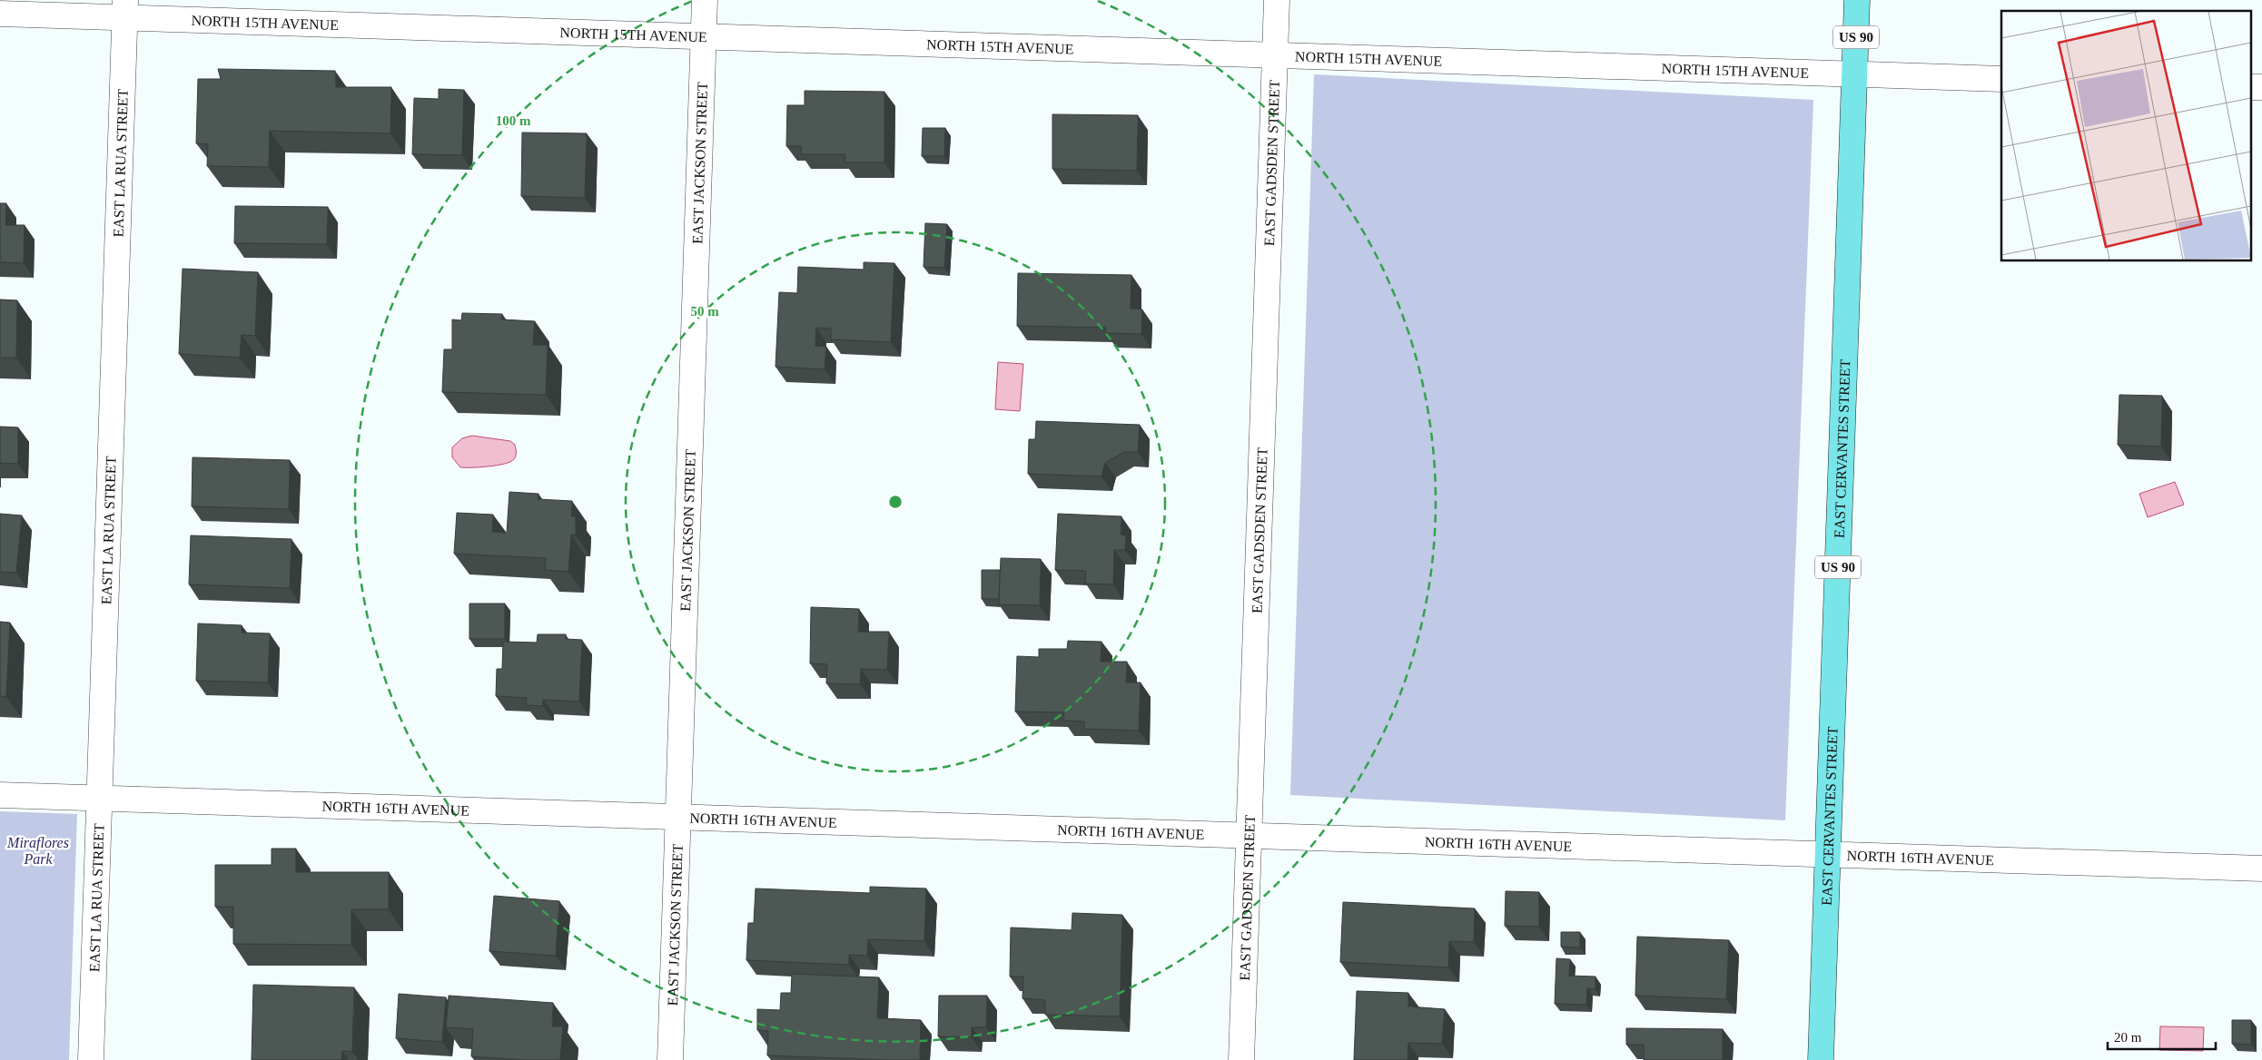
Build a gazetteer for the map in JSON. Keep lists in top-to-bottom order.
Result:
{
  "streets": {
    "main road": ["US 90", "EAST CERVANTES STREET"],
    "street": [
      "NORTH 15TH AVENUE",
      "EAST LA RUA STREET",
      "EAST JACKSON STREET",
      "EAST GADSDEN STREET",
      "NORTH 16TH AVENUE"
    ]
  },
  "crossings": [
    ["NORTH 15TH AVENUE", "EAST LA RUA STREET"],
    ["NORTH 15TH AVENUE", "EAST JACKSON STREET"],
    ["NORTH 15TH AVENUE", "EAST GADSDEN STREET"],
    ["NORTH 15TH AVENUE", "EAST CERVANTES STREET"],
    ["EAST LA RUA STREET", "NORTH 16TH AVENUE"],
    ["EAST JACKSON STREET", "NORTH 16TH AVENUE"],
    ["EAST GADSDEN STREET", "NORTH 16TH AVENUE"],
    ["EAST CERVANTES STREET", "NORTH 16TH AVENUE"]
  ],
  "parks": ["Miraflores Park"],
  "scale_bar": "20 m",
  "rings": ["100 m", "50 m"]
}
